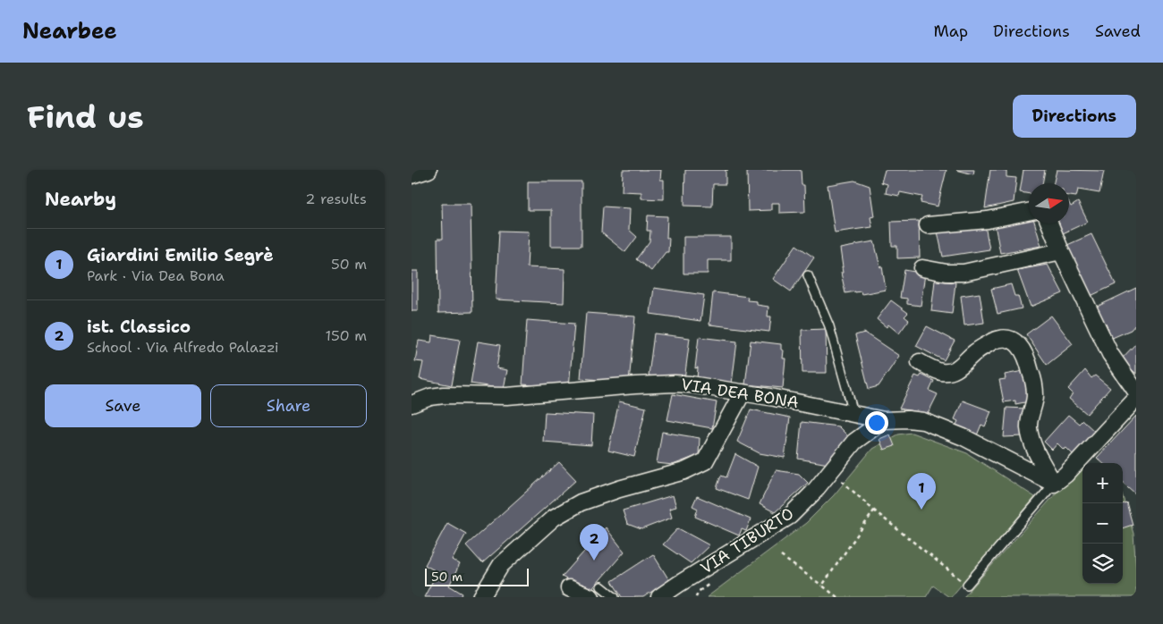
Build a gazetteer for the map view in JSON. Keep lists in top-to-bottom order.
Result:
{
  "streets": {
    "street": ["VIA DEA BONA", "VIA TIBURTO"]
  },
  "crossings": [
    ["VIA DEA BONA", "VIA TIBURTO"]
  ],
  "scale_bar": "50 m",
  "north": "right",
  "page": {
    "header": "Nearbee",
    "nav": ["Map", "Directions", "Saved"],
    "buttons": [
      "Directions",
      ["Save", "Share"]
    ],
    "title": "Find us",
    "heading": ["Nearby", "2 results"],
    "list": [
      {
        "mark": "1",
        "name": "Giardini Emilio Segrè",
        "note": "Park · Via Dea Bona",
        "value": "50 m"
      },
      {
        "mark": "2",
        "name": "ist. Classico",
        "note": "School · Via Alfredo Palazzi",
        "value": "150 m"
      }
    ],
    "map_buttons": ["+", "−"],
    "pins": ["1", "2"],
    "scale": "50 m"
  }
}
